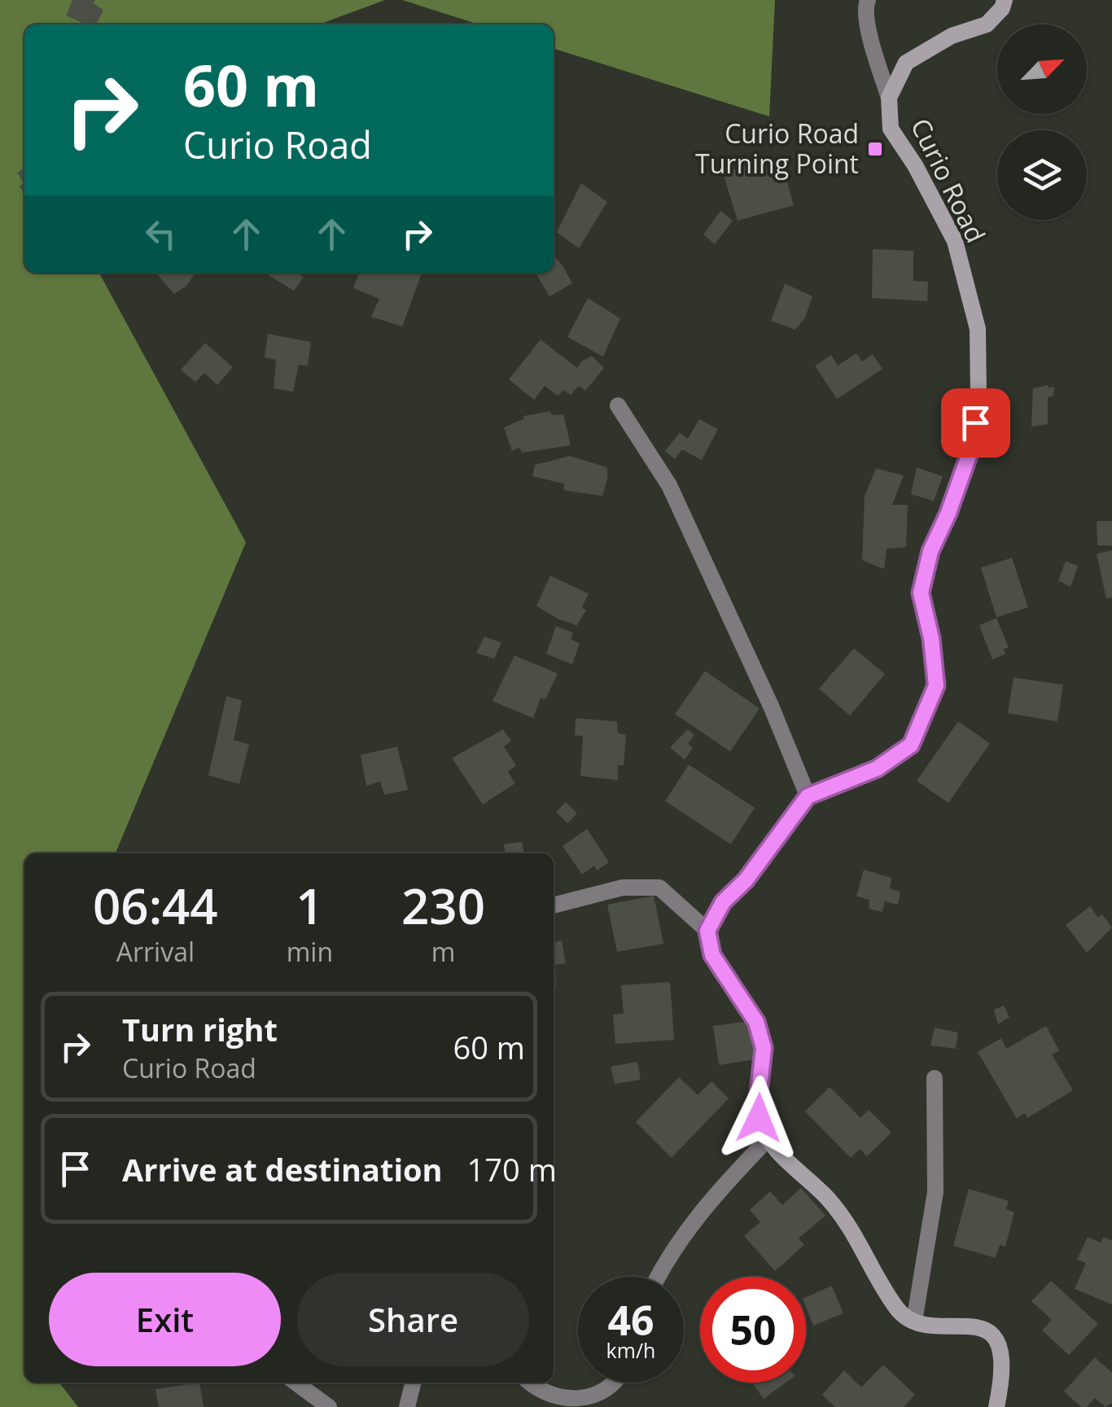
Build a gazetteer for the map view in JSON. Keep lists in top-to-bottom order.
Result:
{
  "streets": {
    "main road": ["Curio Road"]
  },
  "places": {
    "transit": ["Curio Road Turning Point"]
  },
  "north": "top right",
  "page": {
    "turn": ["60 m", "Curio Road"],
    "eta": [
      "06:44",
      "Arrival",
      "1",
      "min",
      "230",
      "m"
    ],
    "list": [
      {
        "name": "Turn right",
        "note": "Curio Road",
        "value": "60 m"
      },
      {
        "name": "Arrive at destination",
        "value": "170 m"
      }
    ],
    "buttons": ["Exit", "Share"],
    "speed": "46 km/h",
    "limit": "50"
  }
}
